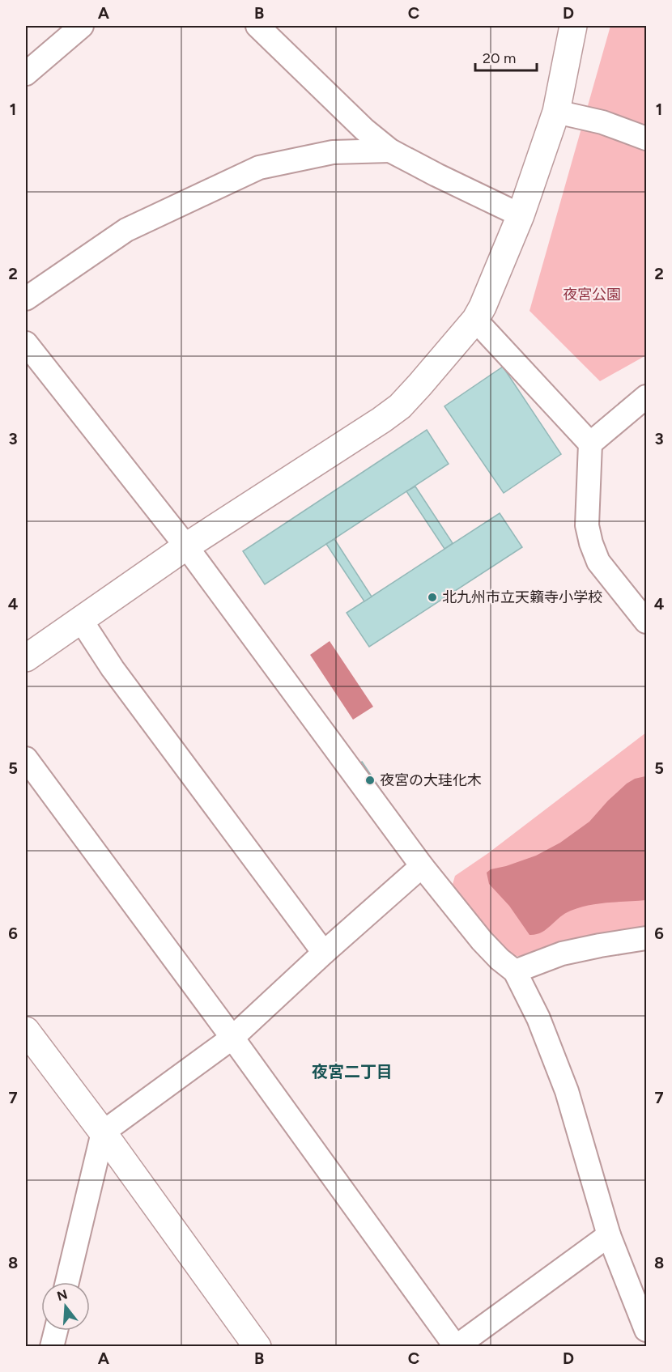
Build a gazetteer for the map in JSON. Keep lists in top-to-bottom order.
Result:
{
  "districts": ["夜宮二丁目"],
  "parks": ["夜宮公園"],
  "places": ["北九州市立天籟寺小学校", "夜宮の大珪化木"],
  "scale_bar": "20 m",
  "north": "top",
  "grid": {
    "columns": [
      "A",
      "B",
      "C",
      "D"
    ],
    "rows": [
      "1",
      "2",
      "3",
      "4",
      "5",
      "6",
      "7",
      "8"
    ]
  }
}
